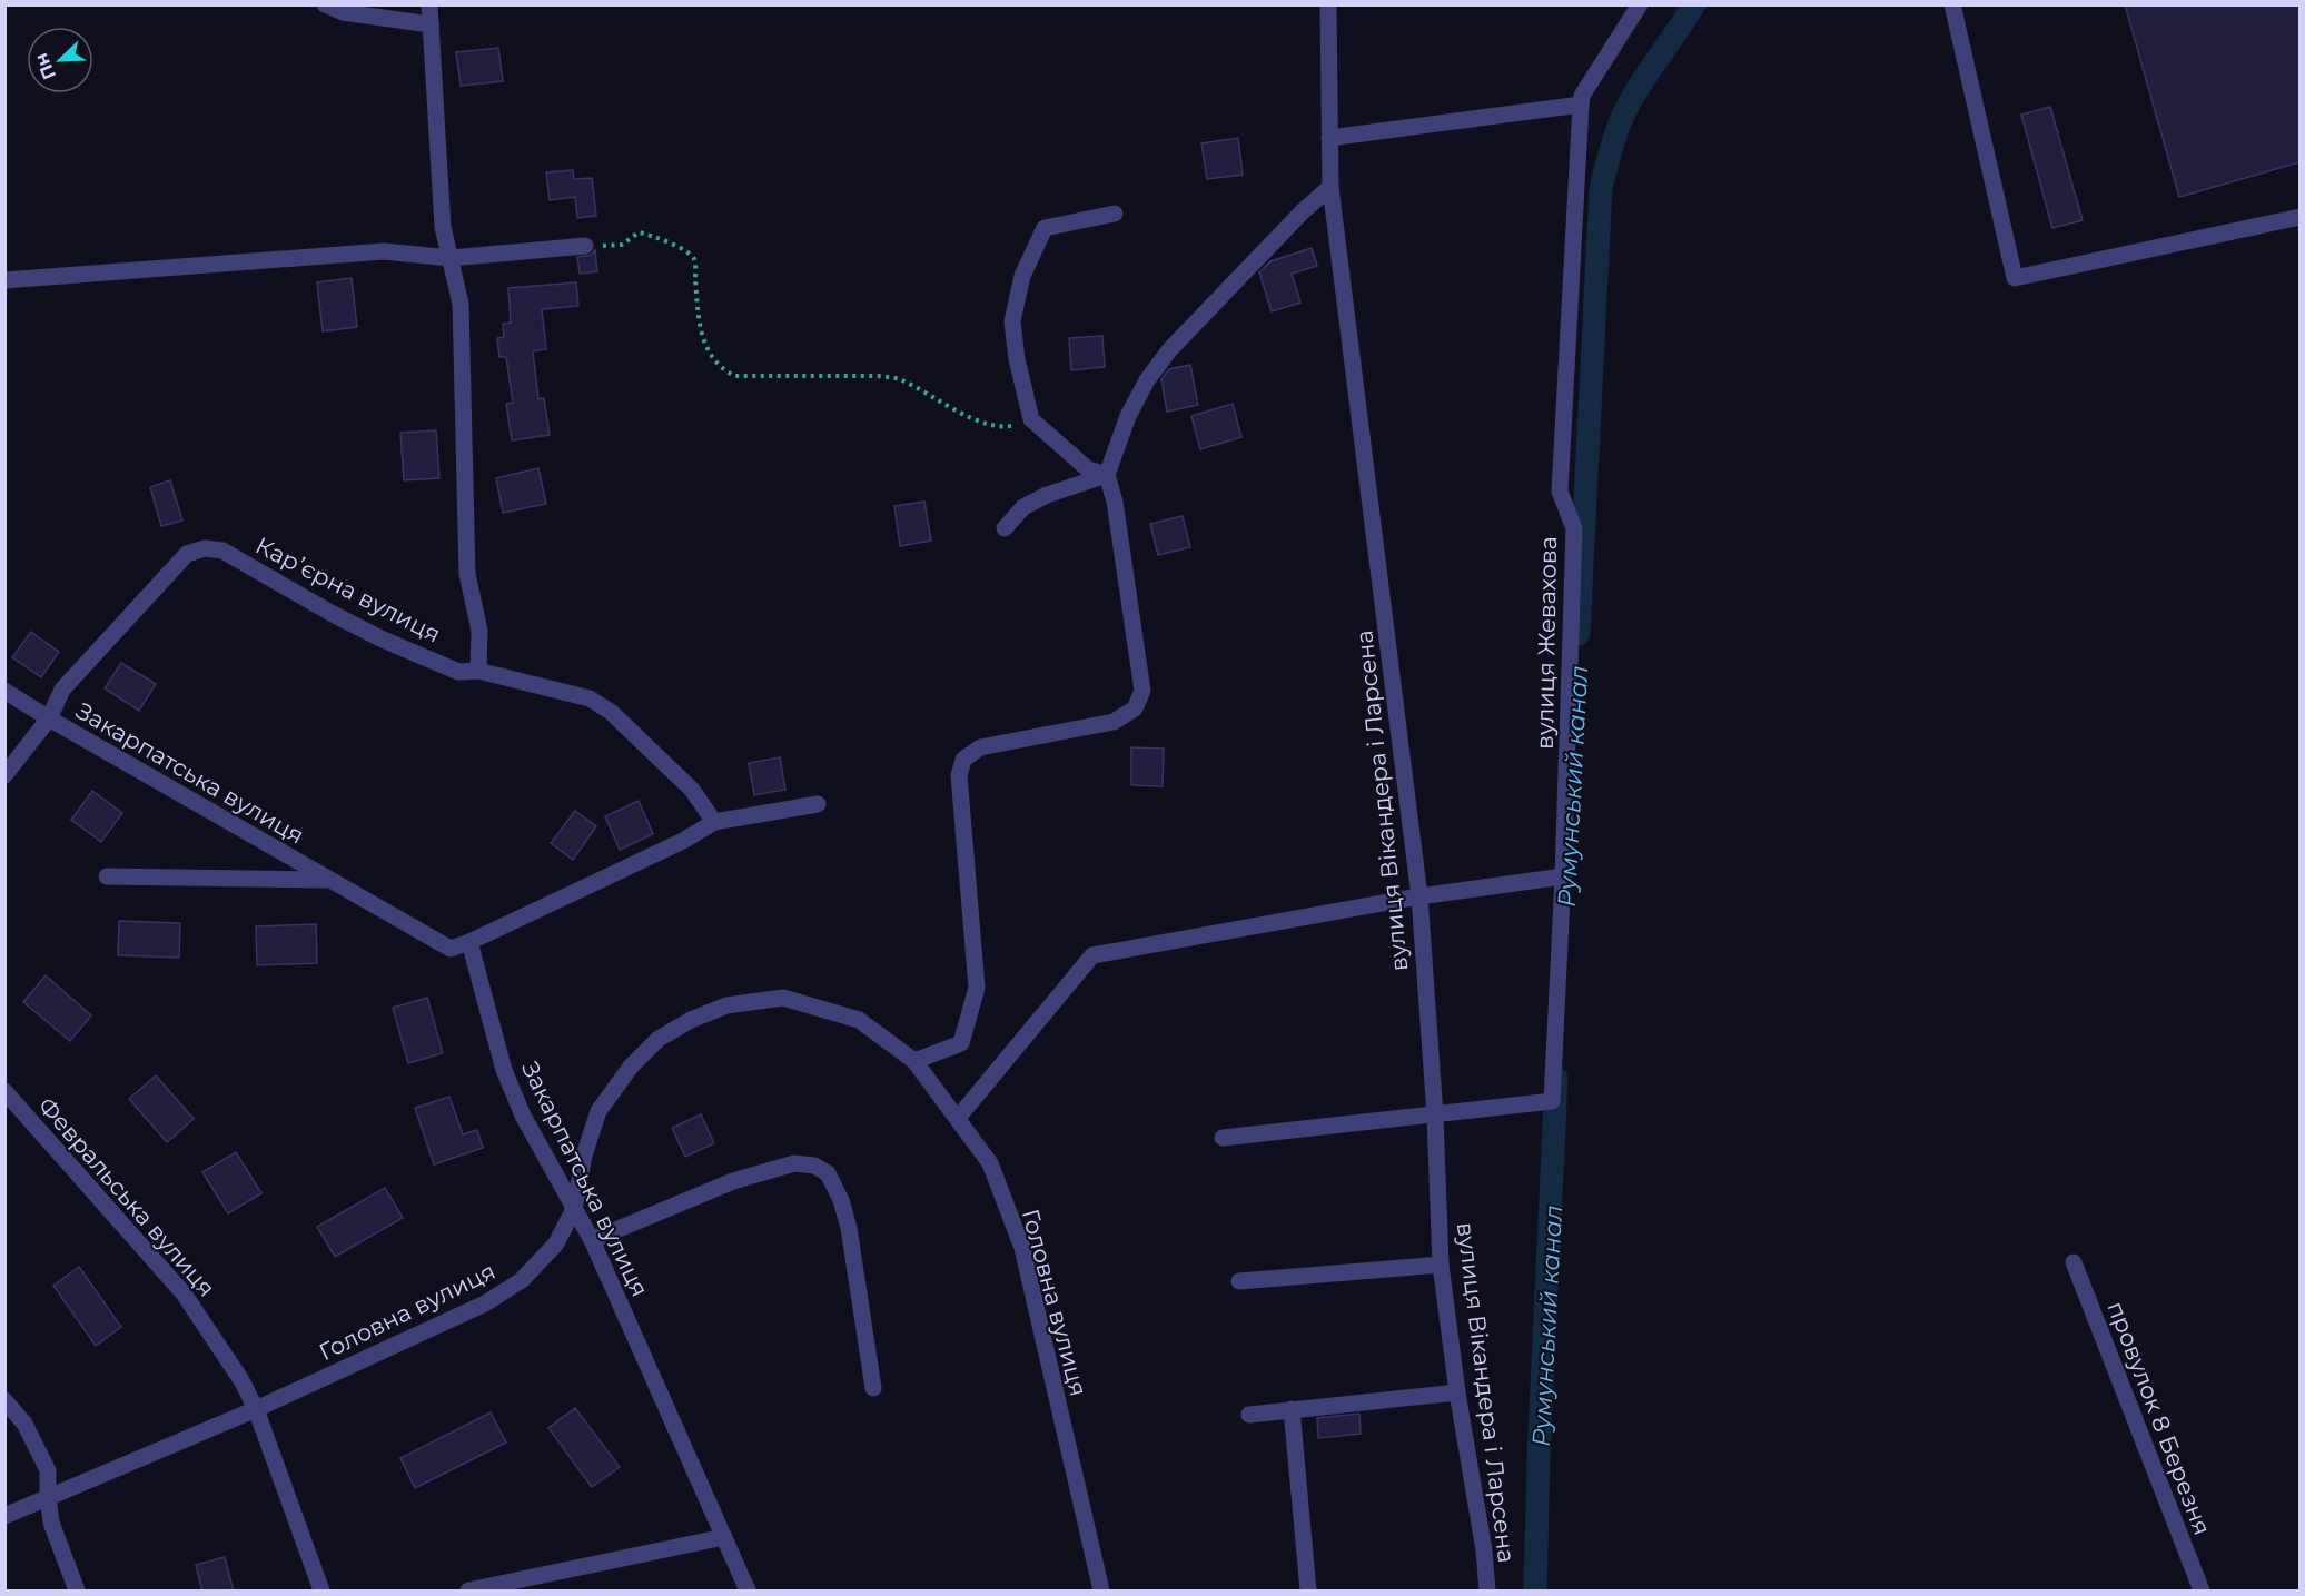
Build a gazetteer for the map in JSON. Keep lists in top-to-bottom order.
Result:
{
  "streets": {
    "street": [
      "Карʼєрна вулиця",
      "вулиця Жевахова",
      "Закарпатська вулиця",
      "вулиця Вікандера і Ларсена",
      "Февральська вулиця",
      "Головна вулиця",
      "провулок 8 Березня"
    ]
  },
  "crossings": [
    ["Карʼєрна вулиця", "Закарпатська вулиця"],
    ["вулиця Жевахова", "вулиця Вікандера і Ларсена"],
    ["Закарпатська вулиця", "Головна вулиця"],
    ["Февральська вулиця", "Головна вулиця"]
  ],
  "water": ["Румунський канал"],
  "north": "bottom left"
}
